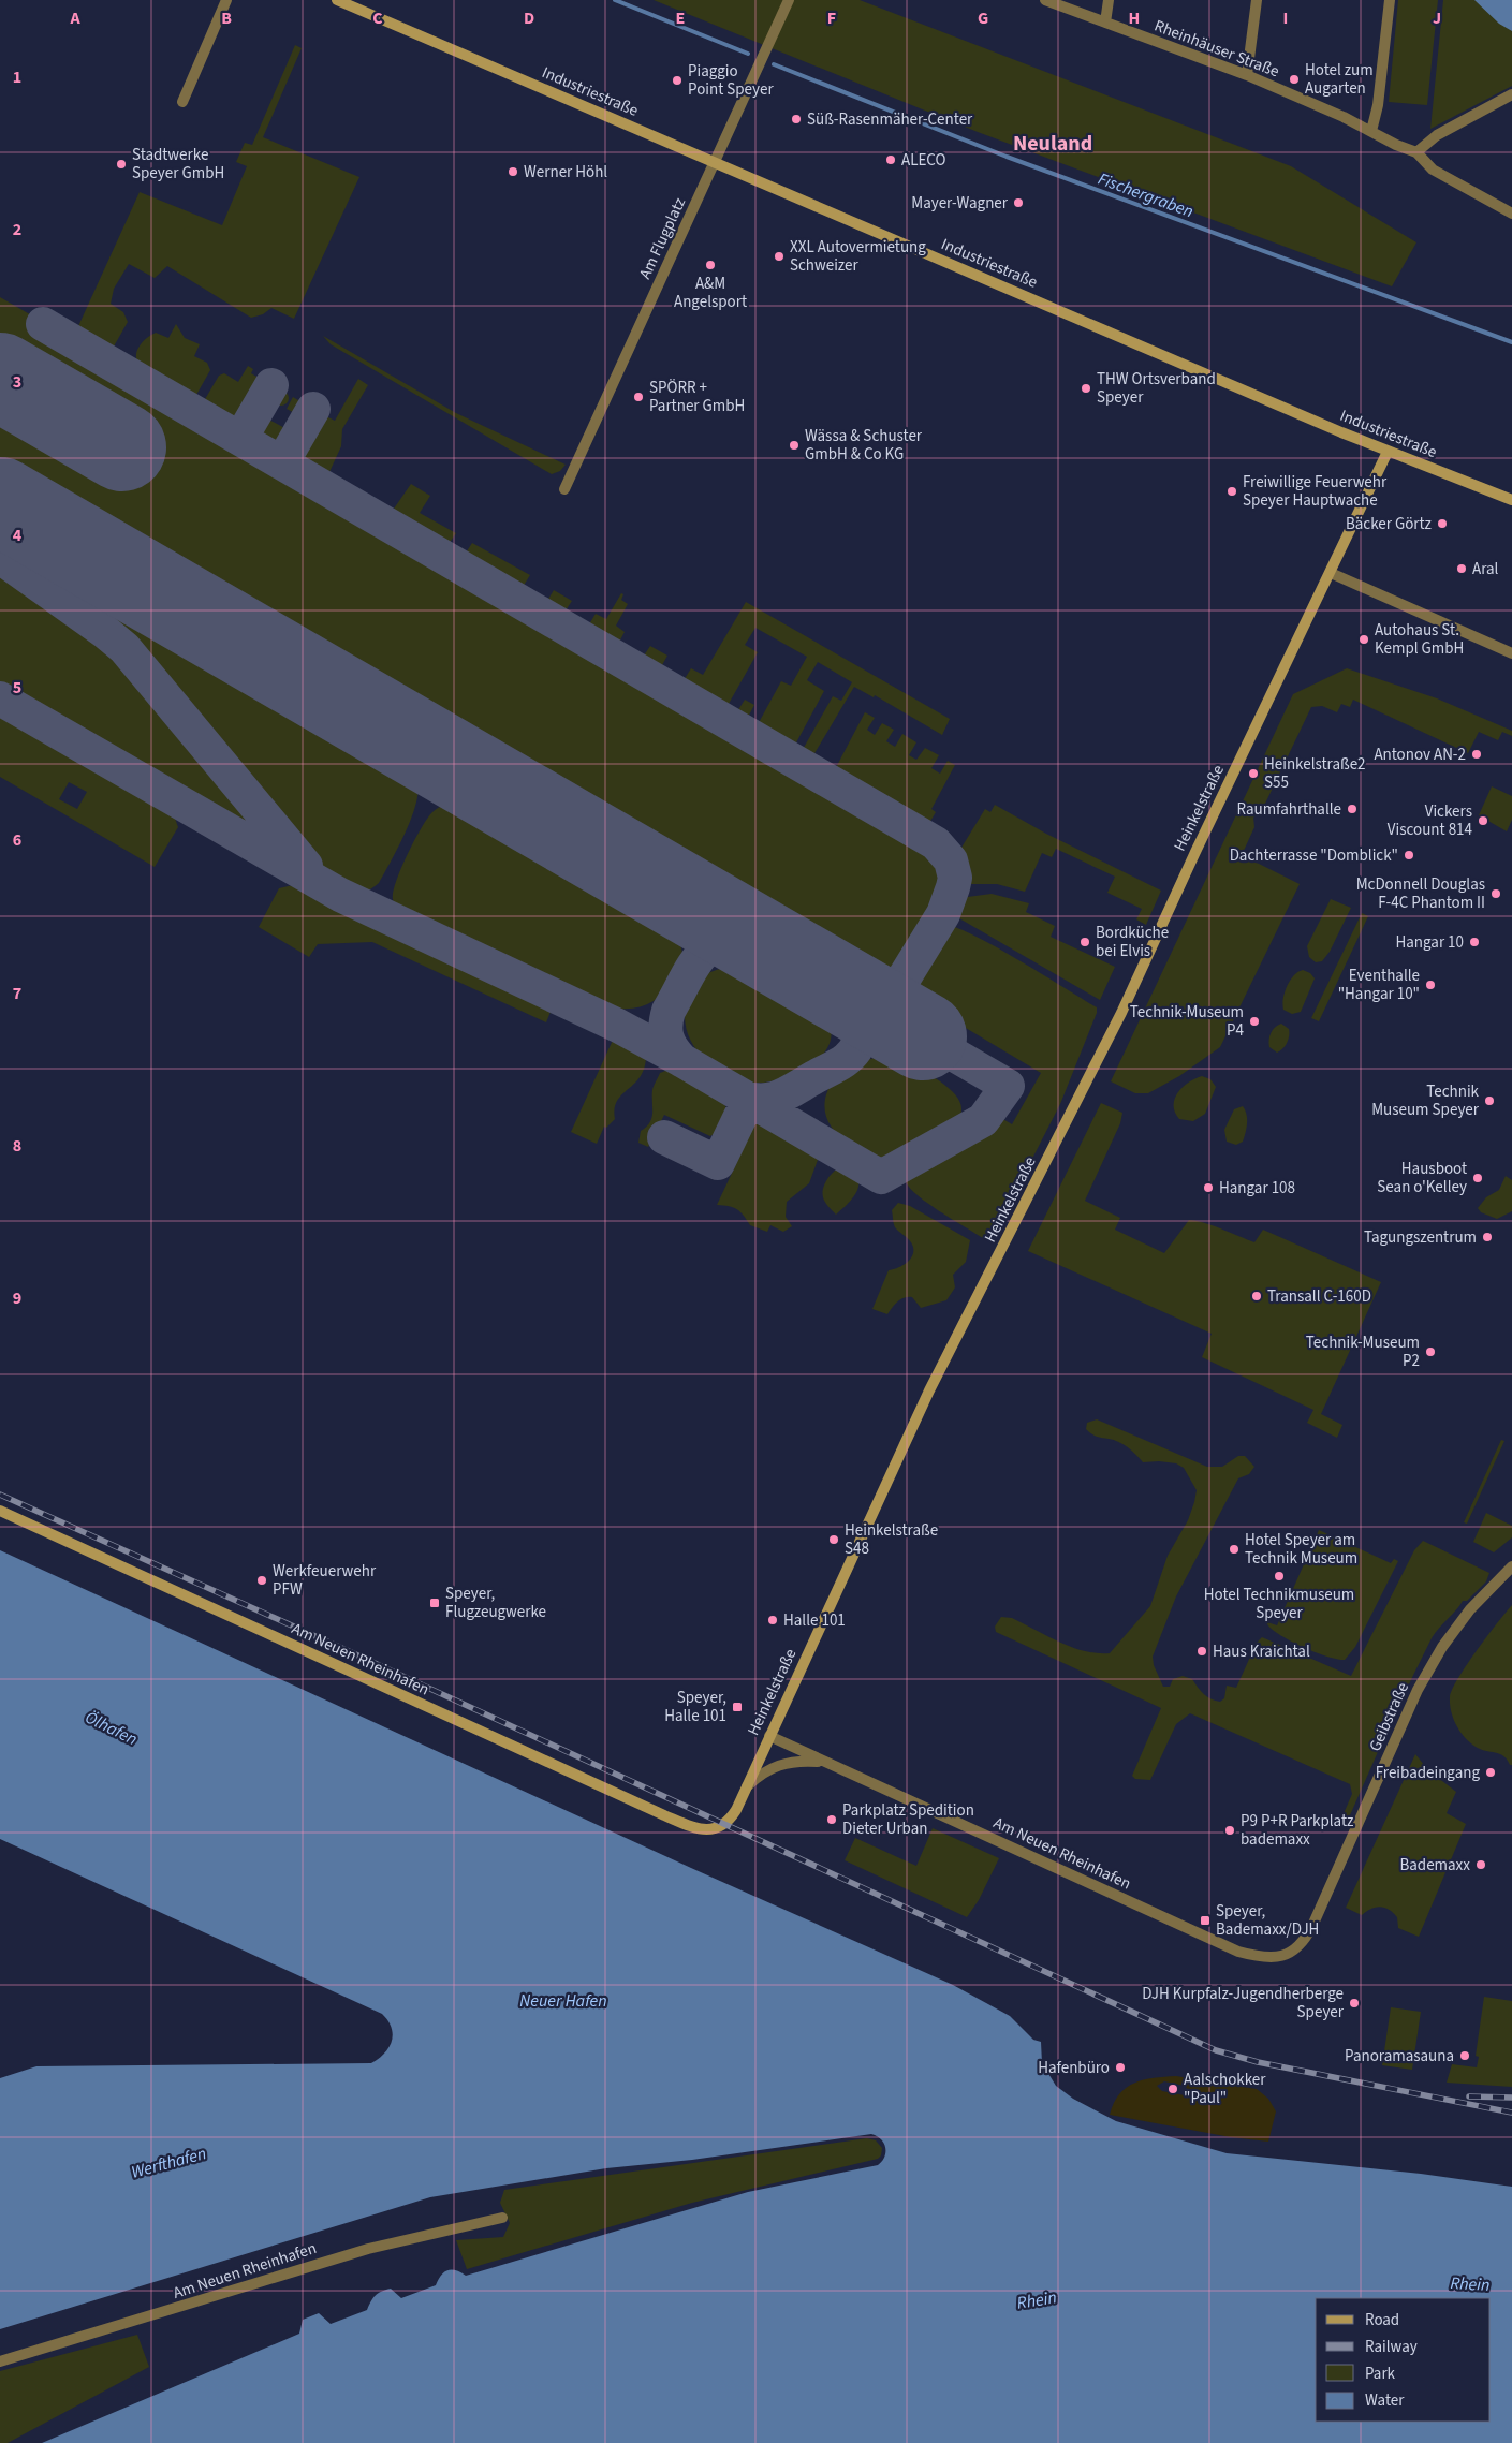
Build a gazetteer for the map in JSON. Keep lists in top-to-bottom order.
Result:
{
  "streets": {
    "street": [
      "Rheinhäuser Straße",
      "Industriestraße",
      "Am Flugplatz",
      "Heinkelstraße",
      "Am Neuen Rheinhafen",
      "Geibstraße"
    ]
  },
  "crossings": [
    ["Industriestraße", "Am Flugplatz"],
    ["Industriestraße", "Heinkelstraße"],
    ["Heinkelstraße", "Am Neuen Rheinhafen"],
    ["Am Neuen Rheinhafen", "Geibstraße"]
  ],
  "districts": ["Neuland"],
  "water": [
    "Fischergraben",
    "Ölhafen",
    "Neuer Hafen",
    "Werfthafen",
    "Rhein"
  ],
  "places": {
    "other": [
      "Hotel zum Augarten",
      "Piaggio Point Speyer",
      "Süß-Rasenmäher-Center",
      "ALECO",
      "Stadtwerke Speyer GmbH",
      "Werner Höhl",
      "Mayer-Wagner",
      "XXL Autovermietung Schweizer",
      "A&M Angelsport",
      "THW Ortsverband Speyer",
      "SPÖRR + Partner GmbH",
      "Wässa & Schuster GmbH & Co KG",
      "Freiwillige Feuerwehr Speyer Hauptwache",
      "Bäcker Görtz",
      "Aral",
      "Autohaus St. Kempl GmbH",
      "Antonov AN-2",
      "Heinkelstraße2 S55",
      "Raumfahrthalle",
      "Vickers Viscount 814",
      "Dachterrasse \"Domblick\"",
      "McDonnell Douglas F-4C Phantom II",
      "Bordküche bei Elvis",
      "Hangar 10",
      "Eventhalle \"Hangar 10\"",
      "Technik-Museum P4",
      "Technik Museum Speyer",
      "Hausboot Sean o'Kelley",
      "Hangar 108",
      "Tagungszentrum",
      "Transall C-160D",
      "Technik-Museum P2",
      "Heinkelstraße S48",
      "Hotel Speyer am Technik Museum",
      "Hotel Technikmuseum Speyer",
      "Werkfeuerwehr PFW",
      "Halle 101",
      "Haus Kraichtal",
      "Freibadeingang",
      "Parkplatz Spedition Dieter Urban",
      "P9 P+R Parkplatz bademaxx",
      "Bademaxx",
      "DJH Kurpfalz-Jugendherberge Speyer",
      "Panoramasauna",
      "Hafenbüro",
      "Aalschokker \"Paul\""
    ],
    "transit": ["Speyer, Flugzeugwerke", "Speyer, Halle 101", "Speyer, Bademaxx/DJH"]
  },
  "legend": [
    "Road",
    "Railway",
    "Park",
    "Water"
  ],
  "grid": {
    "columns": [
      "A",
      "B",
      "C",
      "D",
      "E",
      "F",
      "G",
      "H",
      "I",
      "J"
    ],
    "rows": [
      "1",
      "2",
      "3",
      "4",
      "5",
      "6",
      "7",
      "8",
      "9"
    ]
  }
}
